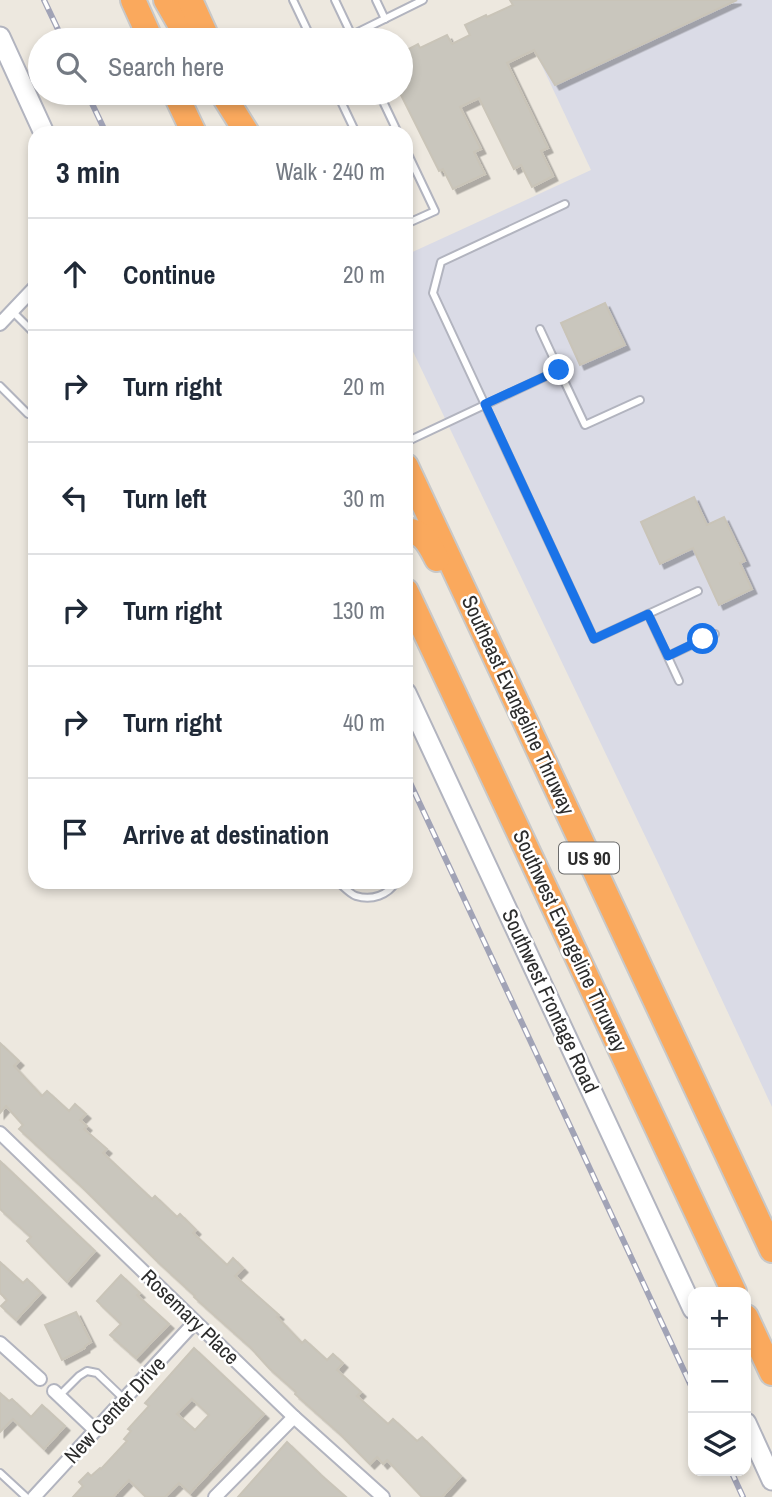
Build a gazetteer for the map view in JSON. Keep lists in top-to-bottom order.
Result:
{
  "streets": {
    "highway": ["Southeast Evangeline Thruway", "US 90", "Southwest Evangeline Thruway"],
    "main road": ["Southwest Frontage Road"],
    "street": ["Rosemary Place", "New Center Drive"]
  },
  "crossings": [
    ["Rosemary Place", "New Center Drive"]
  ],
  "page": {
    "search": "Search here",
    "heading": ["3 min", "Walk · 240 m"],
    "list": [
      ["Continue", "20 m"],
      ["Turn right", "20 m"],
      ["Turn left", "30 m"],
      ["Turn right", "130 m"],
      ["Turn right", "40 m"],
      "Arrive at destination"
    ],
    "map_buttons": ["+", "−"]
  }
}
